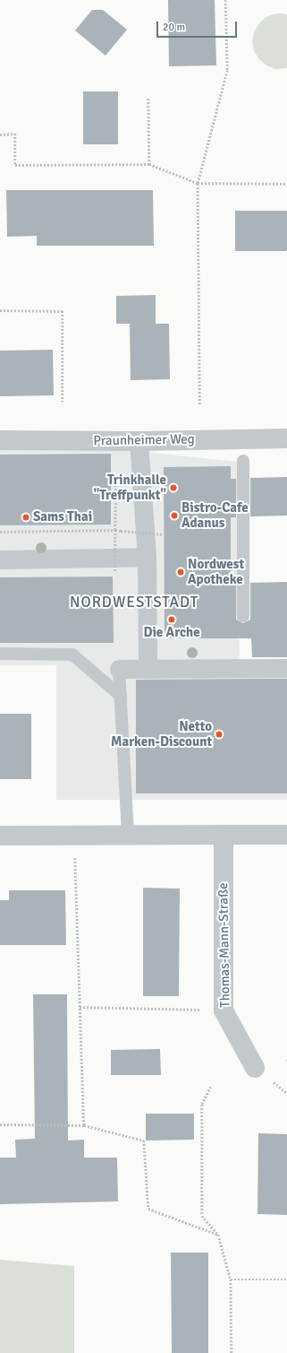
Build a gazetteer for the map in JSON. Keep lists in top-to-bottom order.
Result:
{
  "streets": {
    "street": ["Praunheimer Weg", "Thomas-Mann-Straße"]
  },
  "districts": ["NORDWESTSTADT"],
  "places": [
    "Trinkhalle \"Treffpunkt\"",
    "Bistro-Cafe Adanus",
    "Sams Thai",
    "Nordwest Apotheke",
    "Die Arche",
    "Netto Marken-Discount"
  ],
  "scale_bar": "20 m"
}
